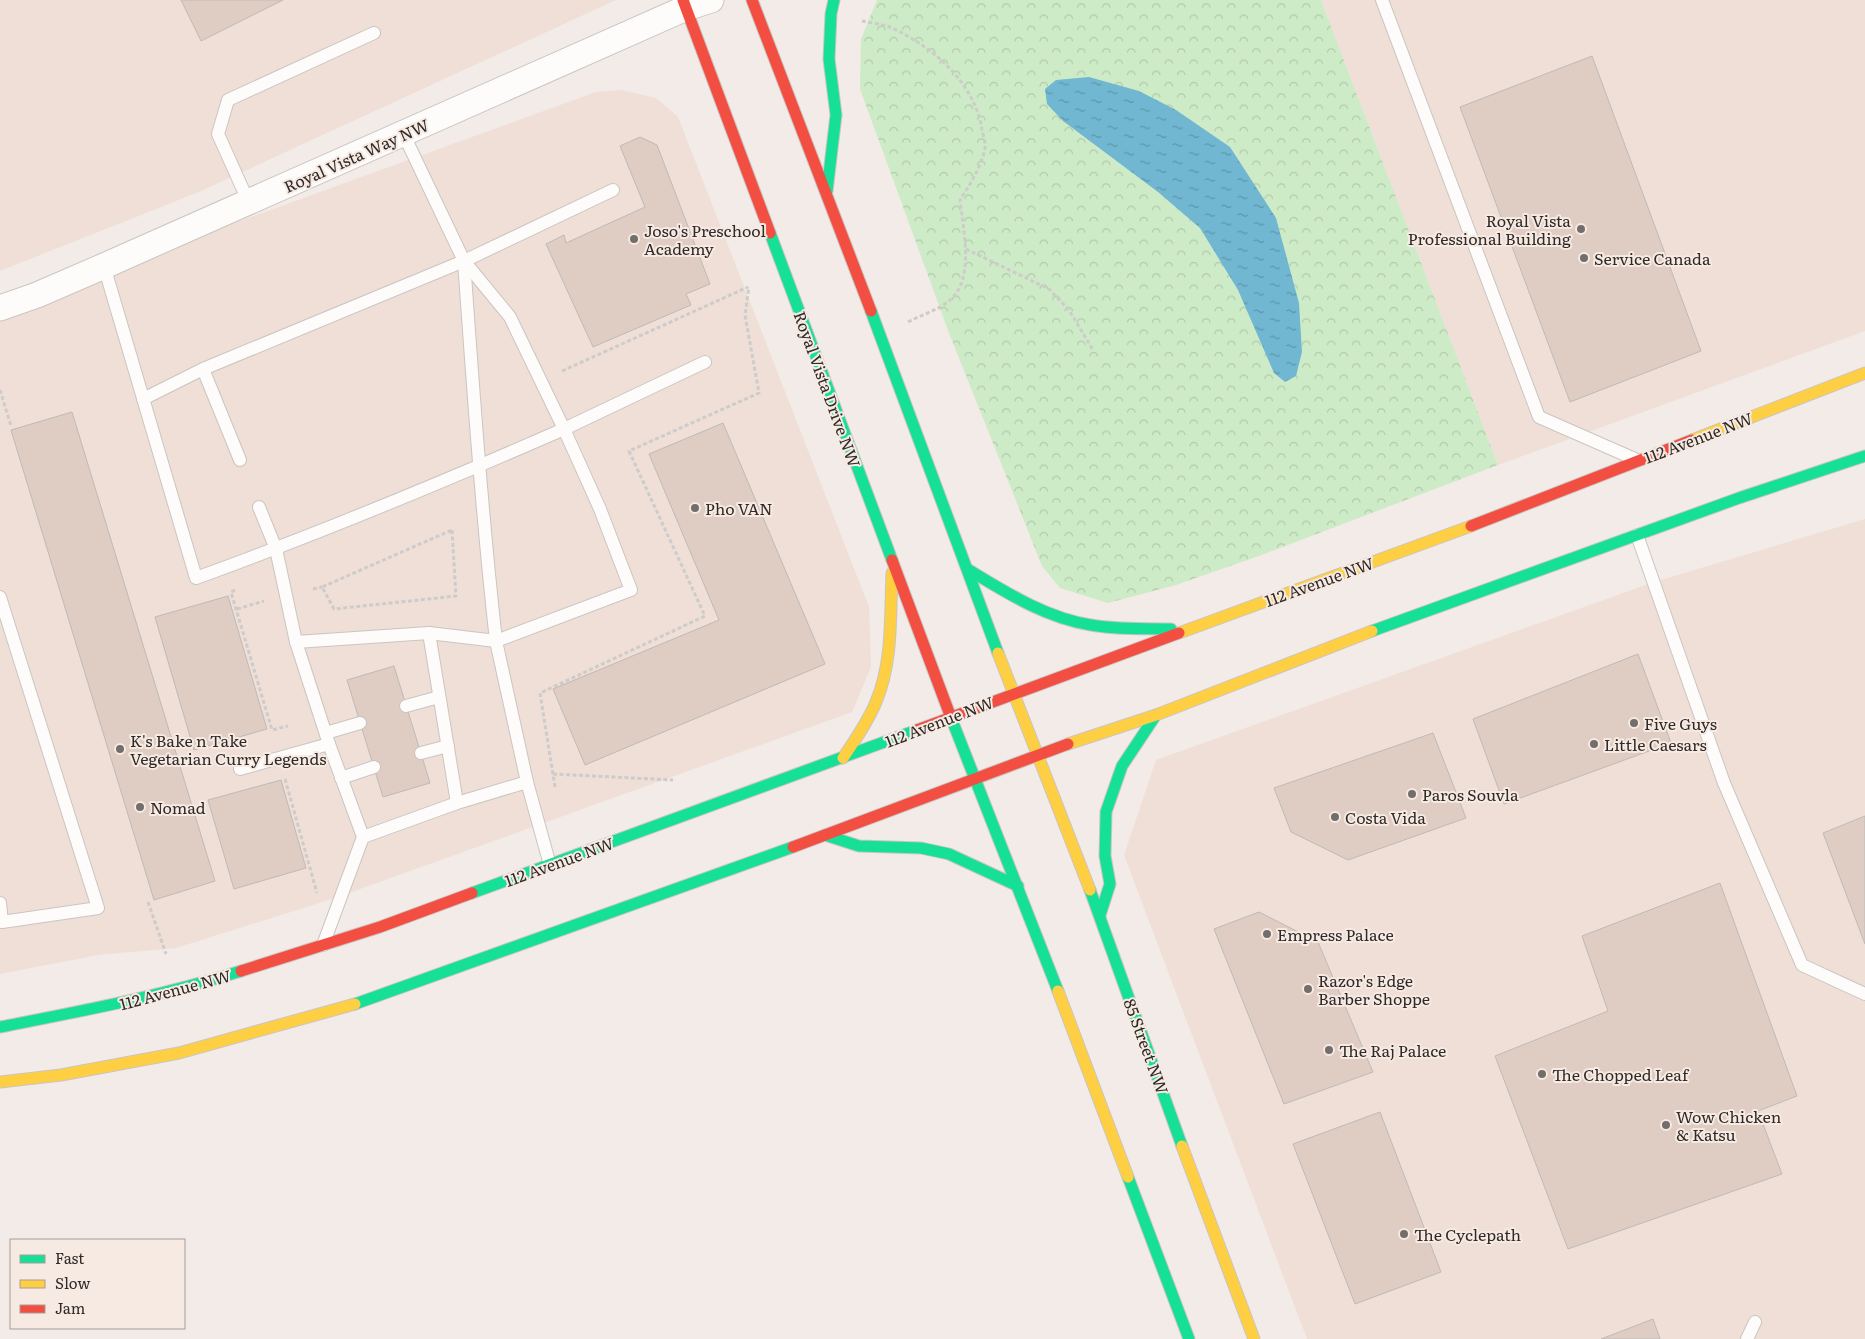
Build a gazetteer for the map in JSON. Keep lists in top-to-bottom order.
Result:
{
  "streets": {
    "street": [
      "Royal Vista Way NW",
      "Royal Vista Drive NW",
      "112 Avenue NW",
      "85 Street NW"
    ]
  },
  "crossings": [
    ["Royal Vista Way NW", "Royal Vista Drive NW"],
    ["Royal Vista Drive NW", "112 Avenue NW"]
  ],
  "places": [
    "Royal Vista Professional Building",
    "Joso's Preschool Academy",
    "Service Canada",
    "Pho VAN",
    "Five Guys",
    "Little Caesars",
    "K's Bake n Take Vegetarian Curry Legends",
    "Paros Souvla",
    "Nomad",
    "Costa Vida",
    "Empress Palace",
    "Razor's Edge Barber Shoppe",
    "The Raj Palace",
    "The Chopped Leaf",
    "Wow Chicken & Katsu",
    "The Cyclepath"
  ],
  "legend": ["Fast", "Slow", "Jam"]
}
